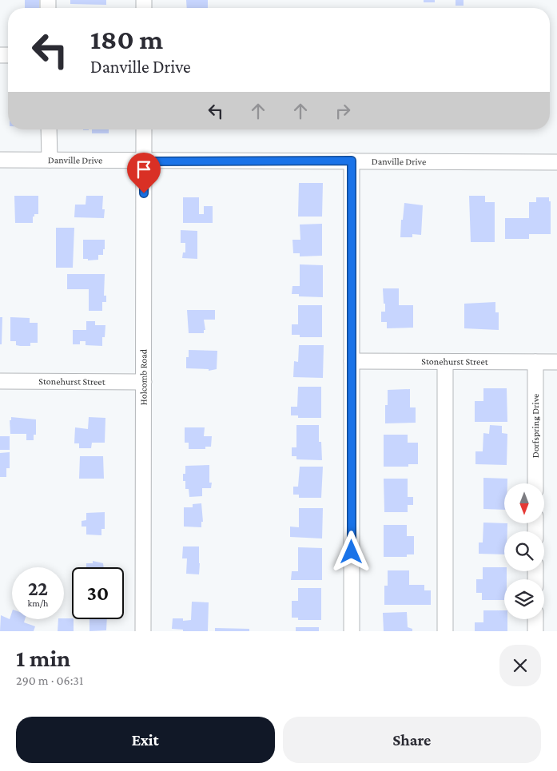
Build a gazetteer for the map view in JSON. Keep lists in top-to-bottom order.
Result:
{
  "streets": {
    "street": [
      "Danville Drive",
      "Stonehurst Street",
      "Holcomb Road",
      "Dorfspring Drive"
    ]
  },
  "crossings": [
    ["Danville Drive", "Holcomb Road"],
    ["Stonehurst Street", "Holcomb Road"],
    ["Stonehurst Street", "Dorfspring Drive"]
  ],
  "north": "bottom",
  "page": {
    "turn": ["180 m", "Danville Drive"],
    "speed": "22 km/h",
    "limit": "30",
    "heading": ["1 min", "290 m · 06:31"],
    "buttons": ["Exit", "Share"]
  }
}
